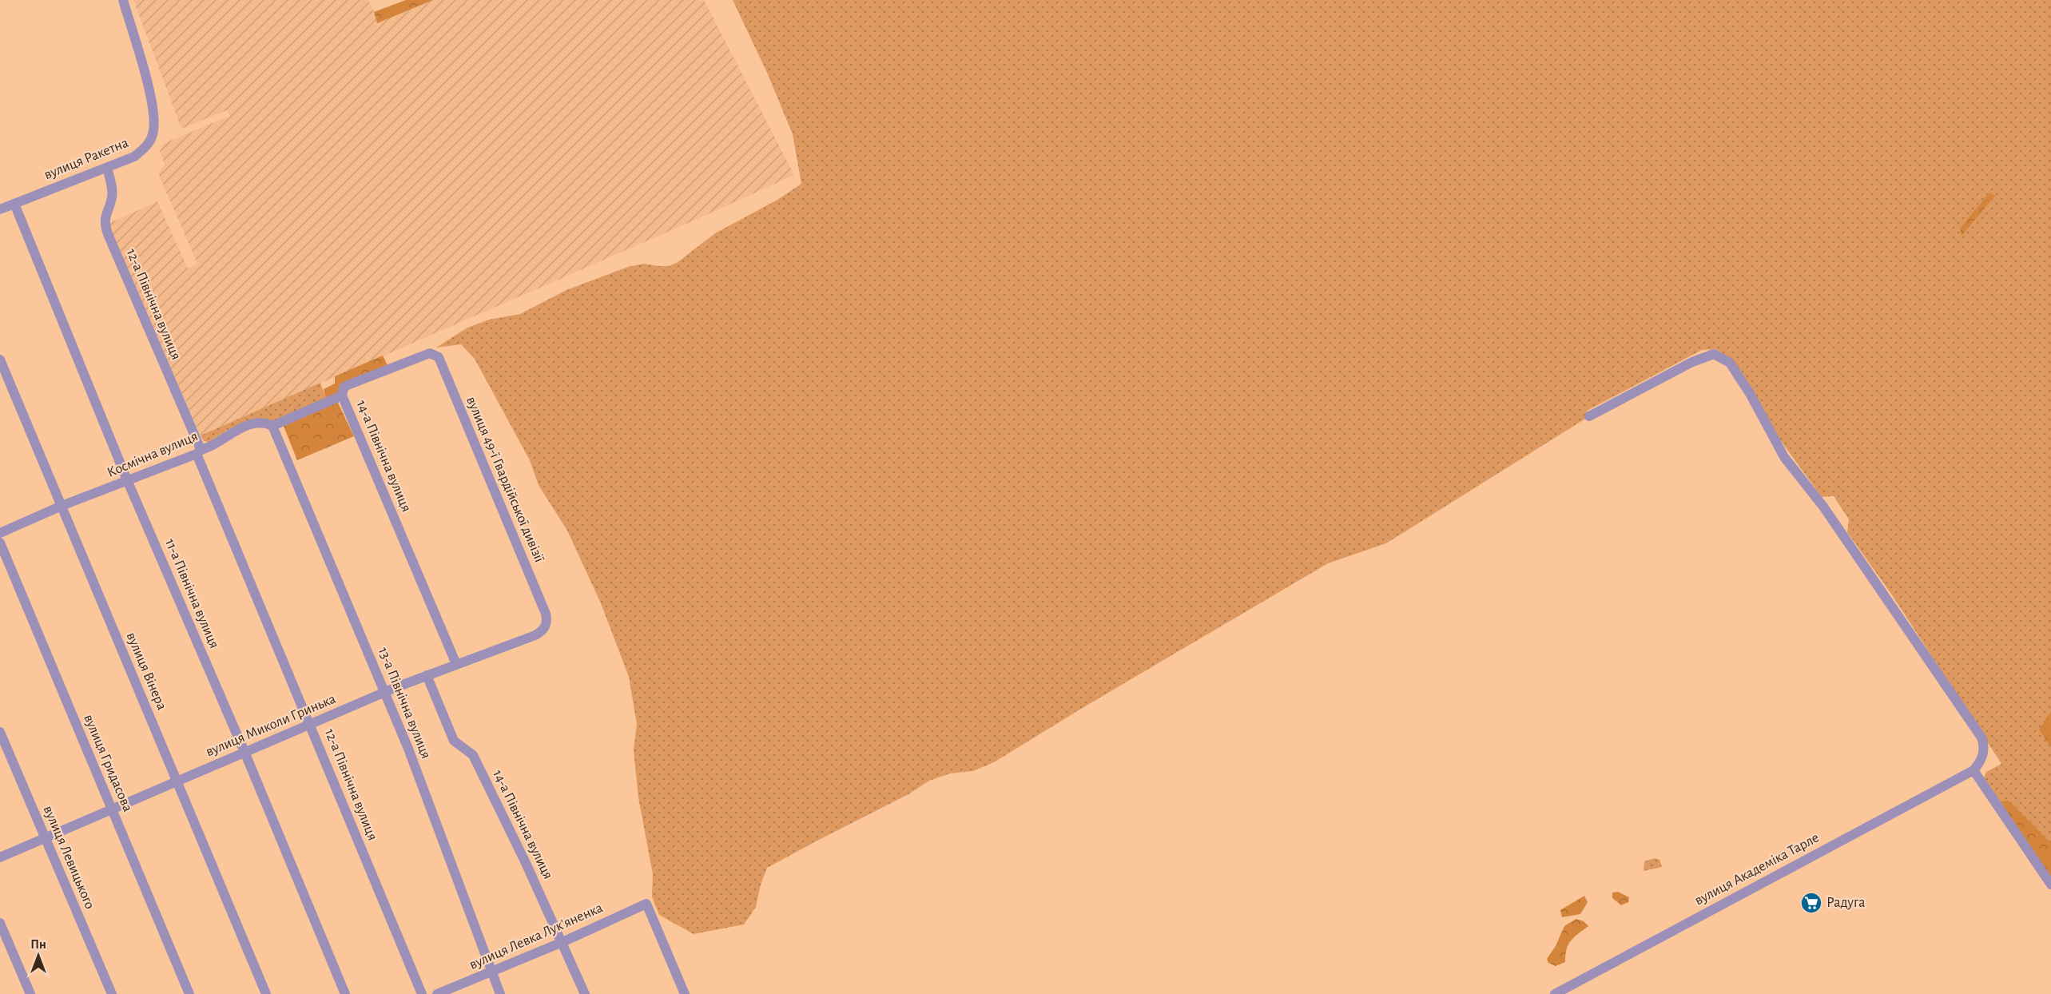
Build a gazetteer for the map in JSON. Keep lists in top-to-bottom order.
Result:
{
  "streets": {
    "street": [
      "вулиця Ракетна",
      "12-а Північна вулиця",
      "Космічна вулиця",
      "14-а Північна вулиця",
      "вулиця 49-ї Гвардійської дивізії",
      "11-а Північна вулиця",
      "вулиця Вінера",
      "13-а Північна вулиця",
      "вулиця Миколи Гринька",
      "вулиця Гридасова",
      "вулиця Левицького",
      "вулиця Академіка Тарле",
      "вулиця Левка Лук'яненка"
    ]
  },
  "crossings": [
    ["вулиця Ракетна", "12-а Північна вулиця"],
    ["вулиця Ракетна", "11-а Північна вулиця"],
    ["12-а Північна вулиця", "Космічна вулиця"],
    ["12-а Північна вулиця", "вулиця Миколи Гринька"],
    ["Космічна вулиця", "14-а Північна вулиця"],
    ["Космічна вулиця", "вулиця 49-ї Гвардійської дивізії"],
    ["Космічна вулиця", "11-а Північна вулиця"],
    ["Космічна вулиця", "вулиця Вінера"],
    ["Космічна вулиця", "13-а Північна вулиця"],
    ["14-а Північна вулиця", "вулиця Миколи Гринька"],
    ["14-а Північна вулиця", "вулиця Левка Лук'яненка"],
    ["вулиця 49-ї Гвардійської дивізії", "вулиця Миколи Гринька"],
    ["11-а Північна вулиця", "вулиця Миколи Гринька"],
    ["вулиця Вінера", "вулиця Миколи Гринька"],
    ["13-а Північна вулиця", "вулиця Миколи Гринька"],
    ["13-а Північна вулиця", "вулиця Левка Лук'яненка"],
    ["вулиця Миколи Гринька", "вулиця Гридасова"],
    ["вулиця Миколи Гринька", "вулиця Левицького"]
  ],
  "places": {
    "supermarket": ["Радуга"]
  },
  "north": "top"
}
